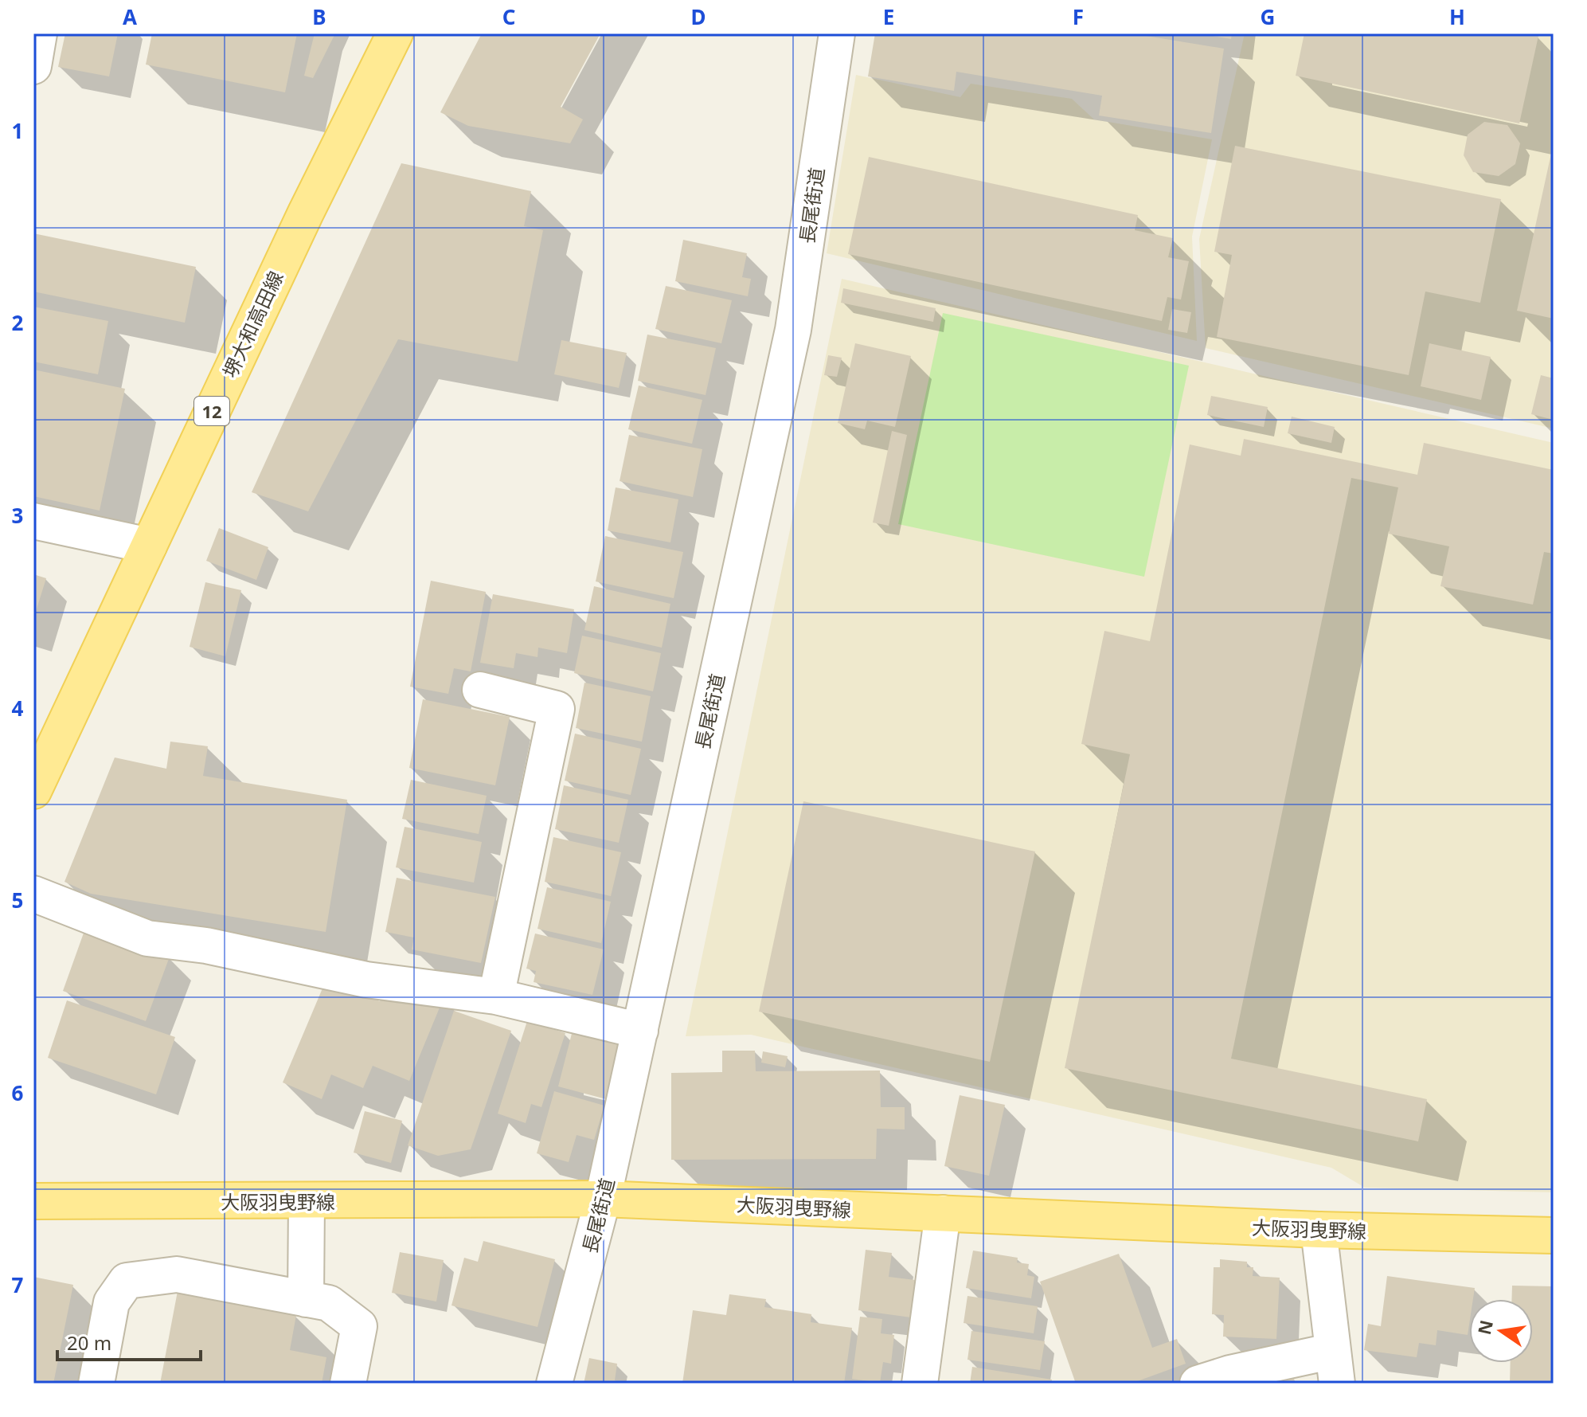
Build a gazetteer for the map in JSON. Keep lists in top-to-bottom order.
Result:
{
  "streets": {
    "main road": ["堺大和高田線", "12", "大阪羽曳野線"],
    "street": ["長尾街道"]
  },
  "crossings": [
    ["長尾街道", "大阪羽曳野線"]
  ],
  "scale_bar": "20 m",
  "north": "left",
  "grid": {
    "columns": [
      "A",
      "B",
      "C",
      "D",
      "E",
      "F",
      "G",
      "H"
    ],
    "rows": [
      "1",
      "2",
      "3",
      "4",
      "5",
      "6",
      "7"
    ]
  }
}
